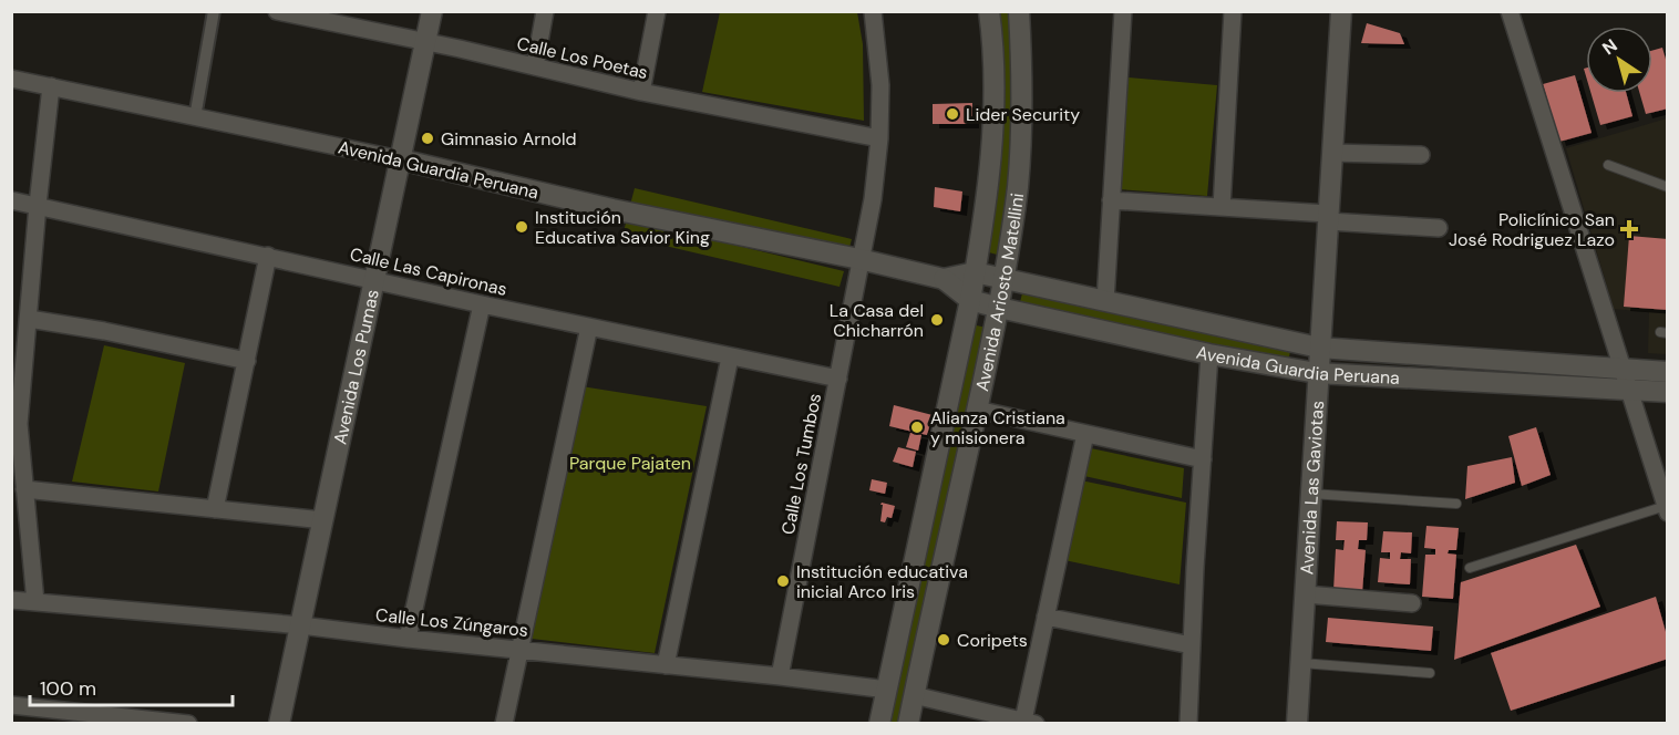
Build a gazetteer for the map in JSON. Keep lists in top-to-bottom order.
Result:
{
  "streets": {
    "street": [
      "Calle Los Poetas",
      "Avenida Guardia Peruana",
      "Calle Las Capironas",
      "Avenida Ariosto Matellini",
      "Avenida Los Pumas",
      "Calle Los Tumbos",
      "Avenida Las Gaviotas",
      "Calle Los Zúngaros"
    ]
  },
  "crossings": [
    ["Calle Los Poetas", "Avenida Los Pumas"],
    ["Calle Los Poetas", "Calle Los Tumbos"],
    ["Avenida Guardia Peruana", "Avenida Ariosto Matellini"],
    ["Avenida Guardia Peruana", "Avenida Los Pumas"],
    ["Avenida Guardia Peruana", "Calle Los Tumbos"],
    ["Avenida Guardia Peruana", "Avenida Las Gaviotas"],
    ["Calle Las Capironas", "Avenida Los Pumas"],
    ["Calle Las Capironas", "Calle Los Tumbos"],
    ["Avenida Ariosto Matellini", "Calle Los Zúngaros"],
    ["Avenida Los Pumas", "Calle Los Zúngaros"],
    ["Calle Los Tumbos", "Calle Los Zúngaros"]
  ],
  "parks": ["Parque Pajaten"],
  "places": {
    "other": [
      "Lider Security",
      "Gimnasio Arnold",
      "Institución Educativa Savior King",
      "La Casa del Chicharrón",
      "Alianza Cristiana y misionera",
      "Institución educativa inicial Arco Iris",
      "Coripets"
    ],
    "health": ["Policlínico San José Rodriguez Lazo"]
  },
  "scale_bar": "100 m",
  "north": "top left"
}
